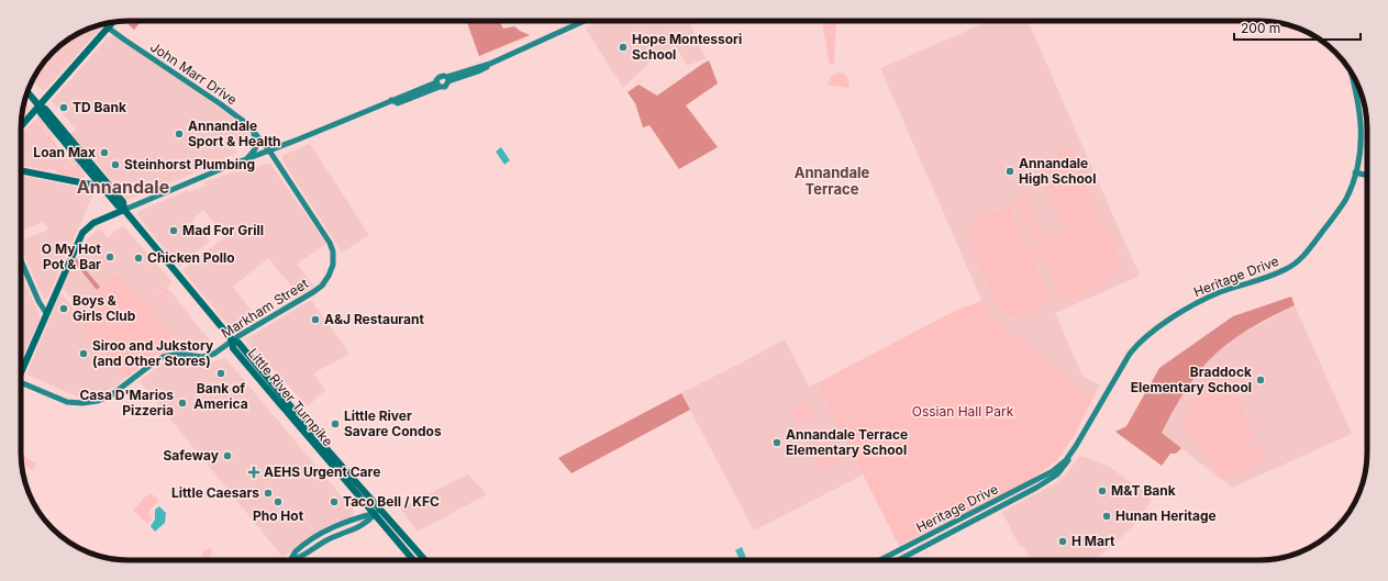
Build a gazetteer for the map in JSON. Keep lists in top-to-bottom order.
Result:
{
  "streets": {
    "main road": ["Little River Turnpike"],
    "street": ["John Marr Drive", "Heritage Drive", "Markham Street"]
  },
  "crossings": [
    ["John Marr Drive", "Markham Street"],
    ["Markham Street", "Little River Turnpike"]
  ],
  "districts": ["Annandale Terrace", "Annandale"],
  "parks": ["Ossian Hall Park"],
  "places": {
    "other": [
      "Hope Montessori School",
      "TD Bank",
      "Annandale Sport & Health",
      "Loan Max",
      "Steinhorst Plumbing",
      "Annandale High School",
      "Mad For Grill",
      "O My Hot Pot & Bar",
      "Chicken Pollo",
      "Boys & Girls Club",
      "A&J Restaurant",
      "Siroo and Jukstory (and Other Stores)",
      "Bank of America",
      "Braddock Elementary School",
      "Casa D'Marios Pizzeria",
      "Little River Savare Condos",
      "Annandale Terrace Elementary School",
      "Safeway",
      "M&T Bank",
      "Little Caesars",
      "Pho Hot",
      "Taco Bell / KFC",
      "Hunan Heritage",
      "H Mart"
    ],
    "health": ["AEHS Urgent Care"]
  },
  "scale_bar": "200 m"
}
